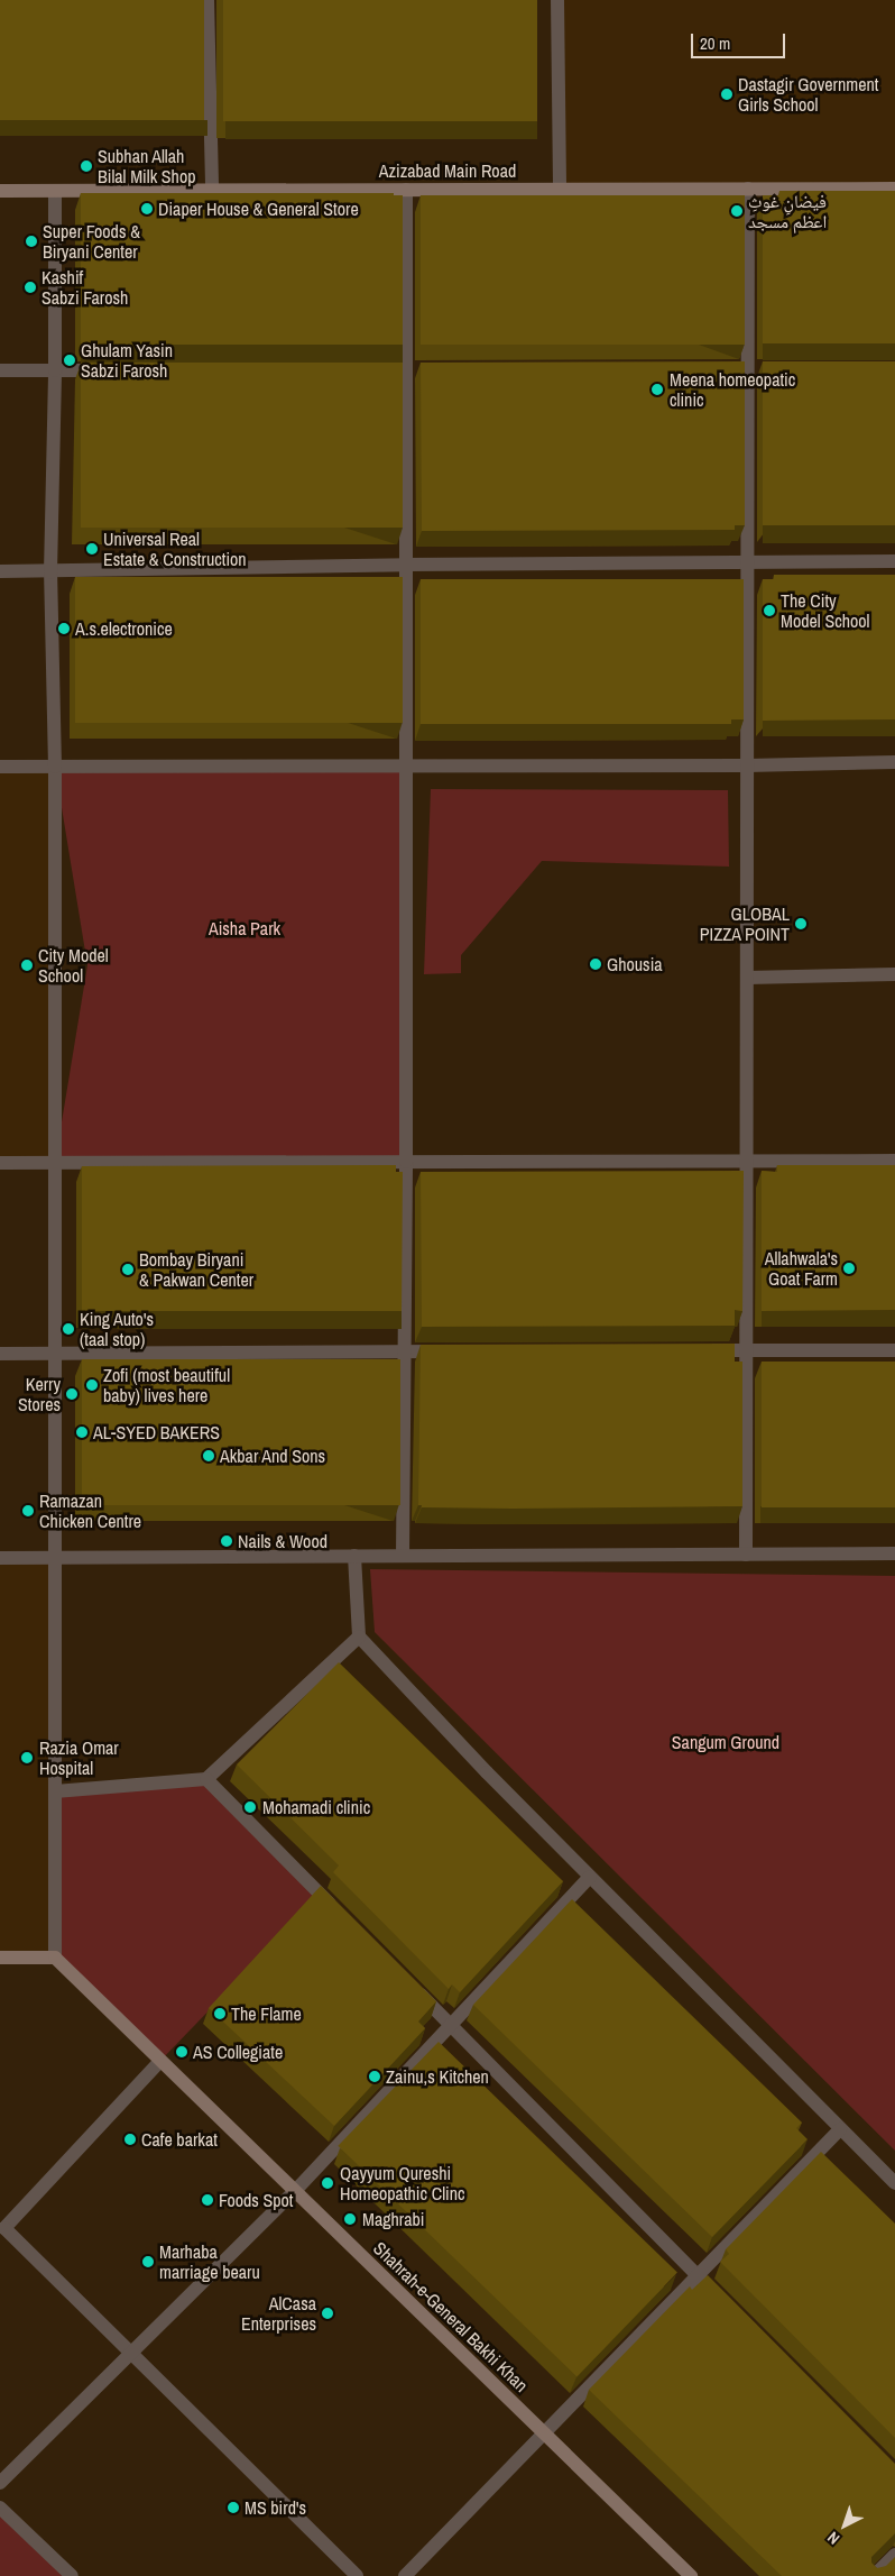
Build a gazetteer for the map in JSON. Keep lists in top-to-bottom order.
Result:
{
  "streets": {
    "street": ["Azizabad Main Road", "Shahrah-e-General Bakhi Khan"]
  },
  "parks": ["Aisha Park", "Sangum Ground"],
  "places": [
    "Dastagir Government Girls School",
    "Subhan Allah Bilal Milk Shop",
    "Diaper House & General Store",
    "فیضانِ غوثِ اعظم مسجد",
    "Super Foods & Biryani Center",
    "Kashif Sabzi Farosh",
    "Ghulam Yasin Sabzi Farosh",
    "Meena homeopatic clinic",
    "Universal Real Estate & Construction",
    "The City Model School",
    "A.s.electronice",
    "GLOBAL PIZZA POINT",
    "Ghousia",
    "City Model School",
    "Allahwala's Goat Farm",
    "Bombay Biryani & Pakwan Center",
    "King Auto's (taal stop)",
    "Zofi (most beautiful baby) lives here",
    "Kerry Stores",
    "AL-SYED BAKERS",
    "Akbar And Sons",
    "Ramazan Chicken Centre",
    "Nails & Wood",
    "Razia Omar Hospital",
    "Mohamadi clinic",
    "The Flame",
    "AS Collegiate",
    "Zainu,s Kitchen",
    "Cafe barkat",
    "Qayyum Qureshi Homeopathic Clinc",
    "Foods Spot",
    "Maghrabi",
    "Marhaba marriage bearu",
    "AlCasa Enterprises",
    "MS bird's"
  ],
  "scale_bar": "20 m",
  "north": "bottom left"
}
